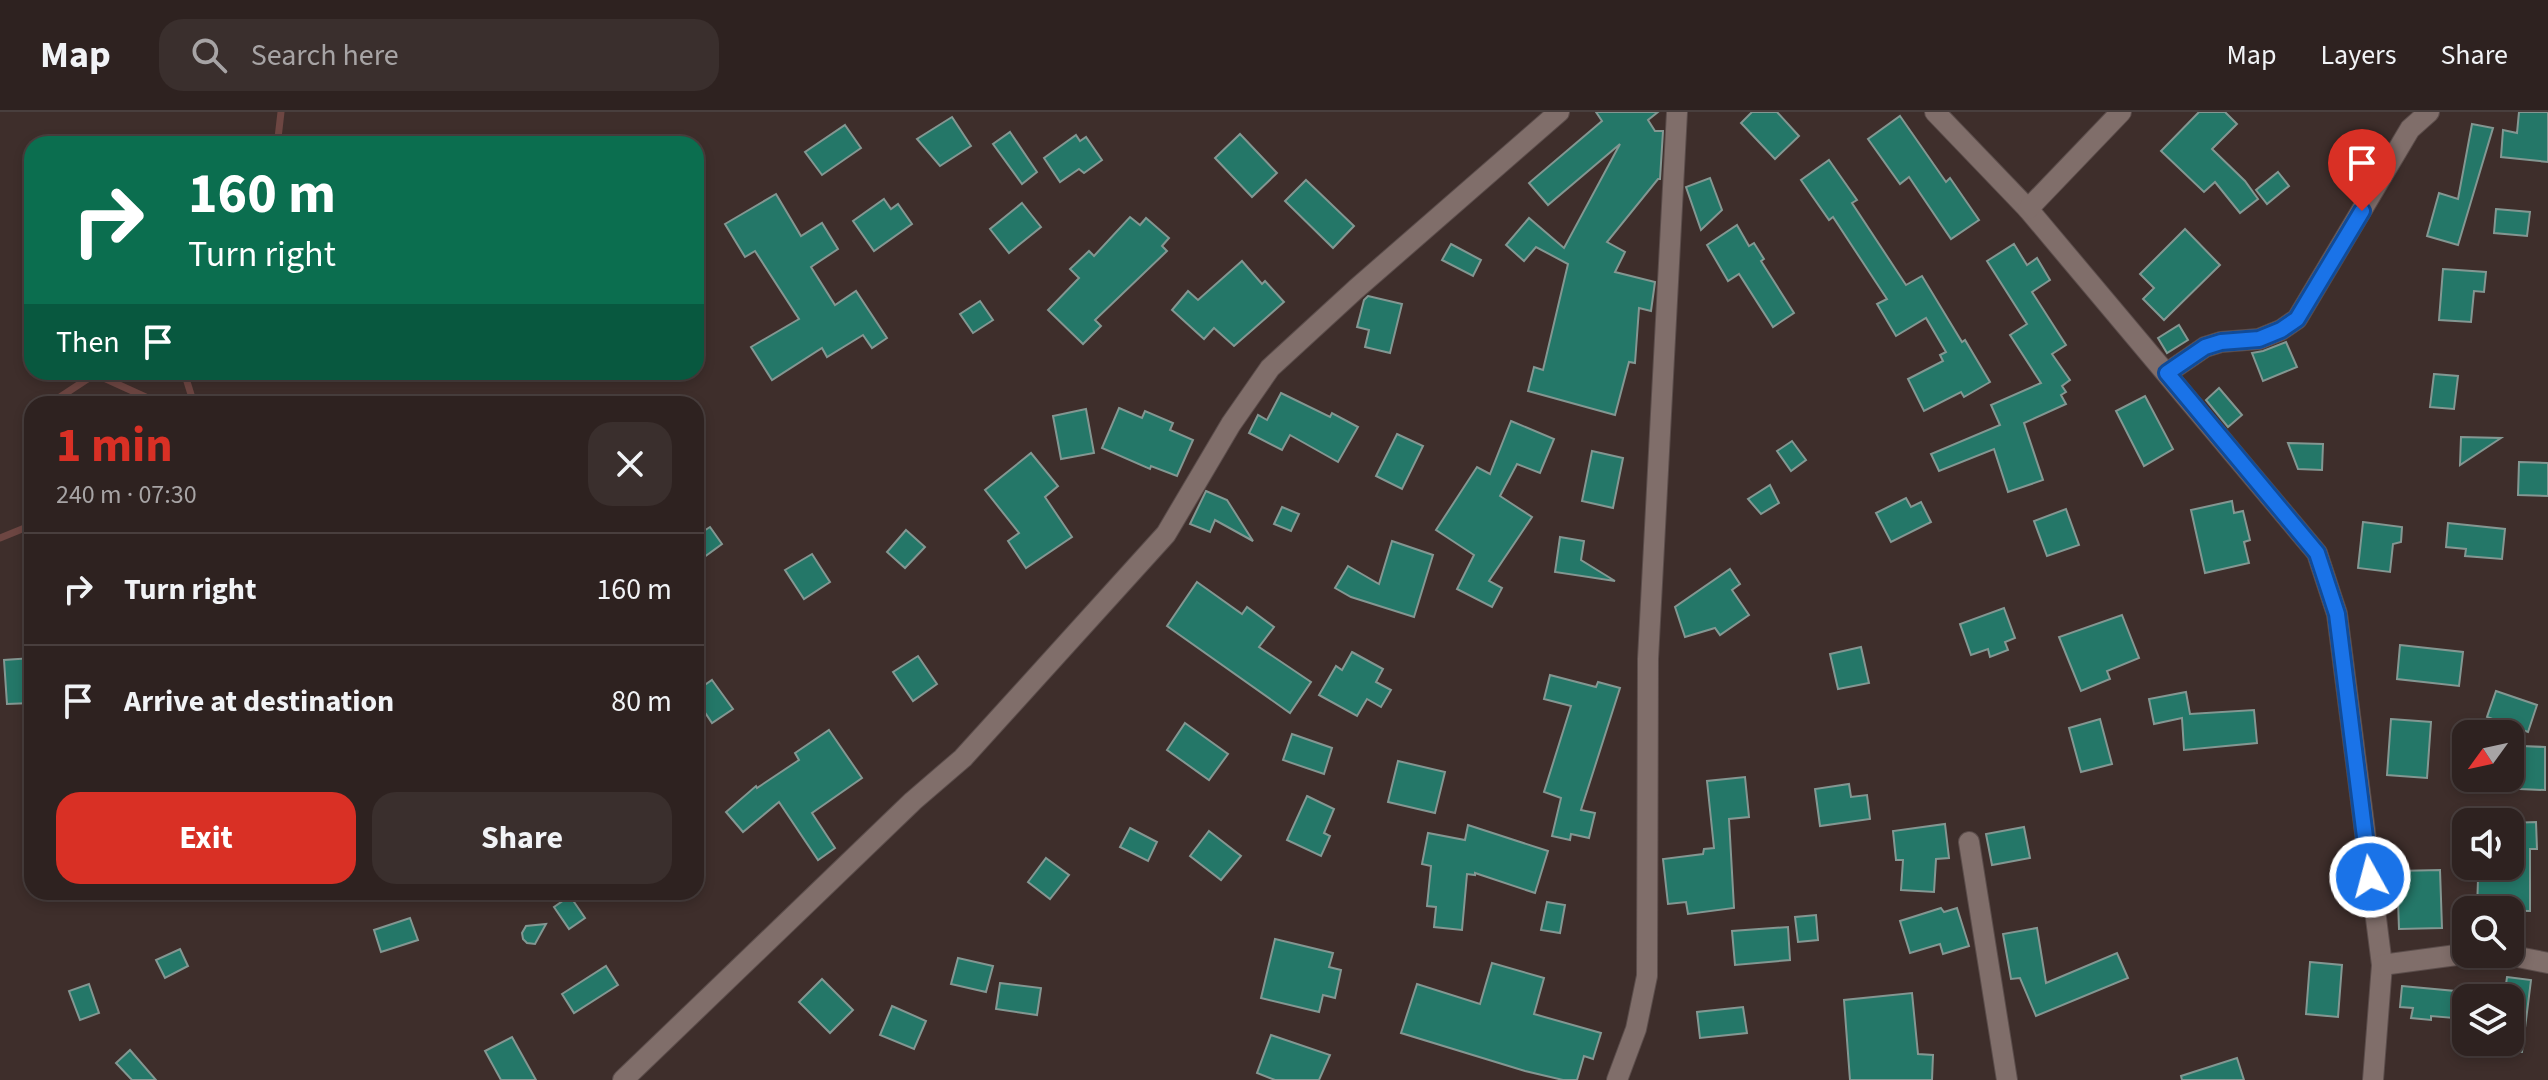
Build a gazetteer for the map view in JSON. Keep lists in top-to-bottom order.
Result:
{
  "north": "bottom left",
  "page": {
    "header": "Map",
    "search": "Search here",
    "nav": ["Map", "Layers", "Share"],
    "turn": ["160 m", "Turn right"],
    "then": "Then",
    "heading": ["1 min", "240 m · 07:30"],
    "list": [
      {
        "name": "Turn right",
        "value": "160 m"
      },
      {
        "name": "Arrive at destination",
        "value": "80 m"
      }
    ],
    "buttons": ["Exit", "Share"]
  }
}
